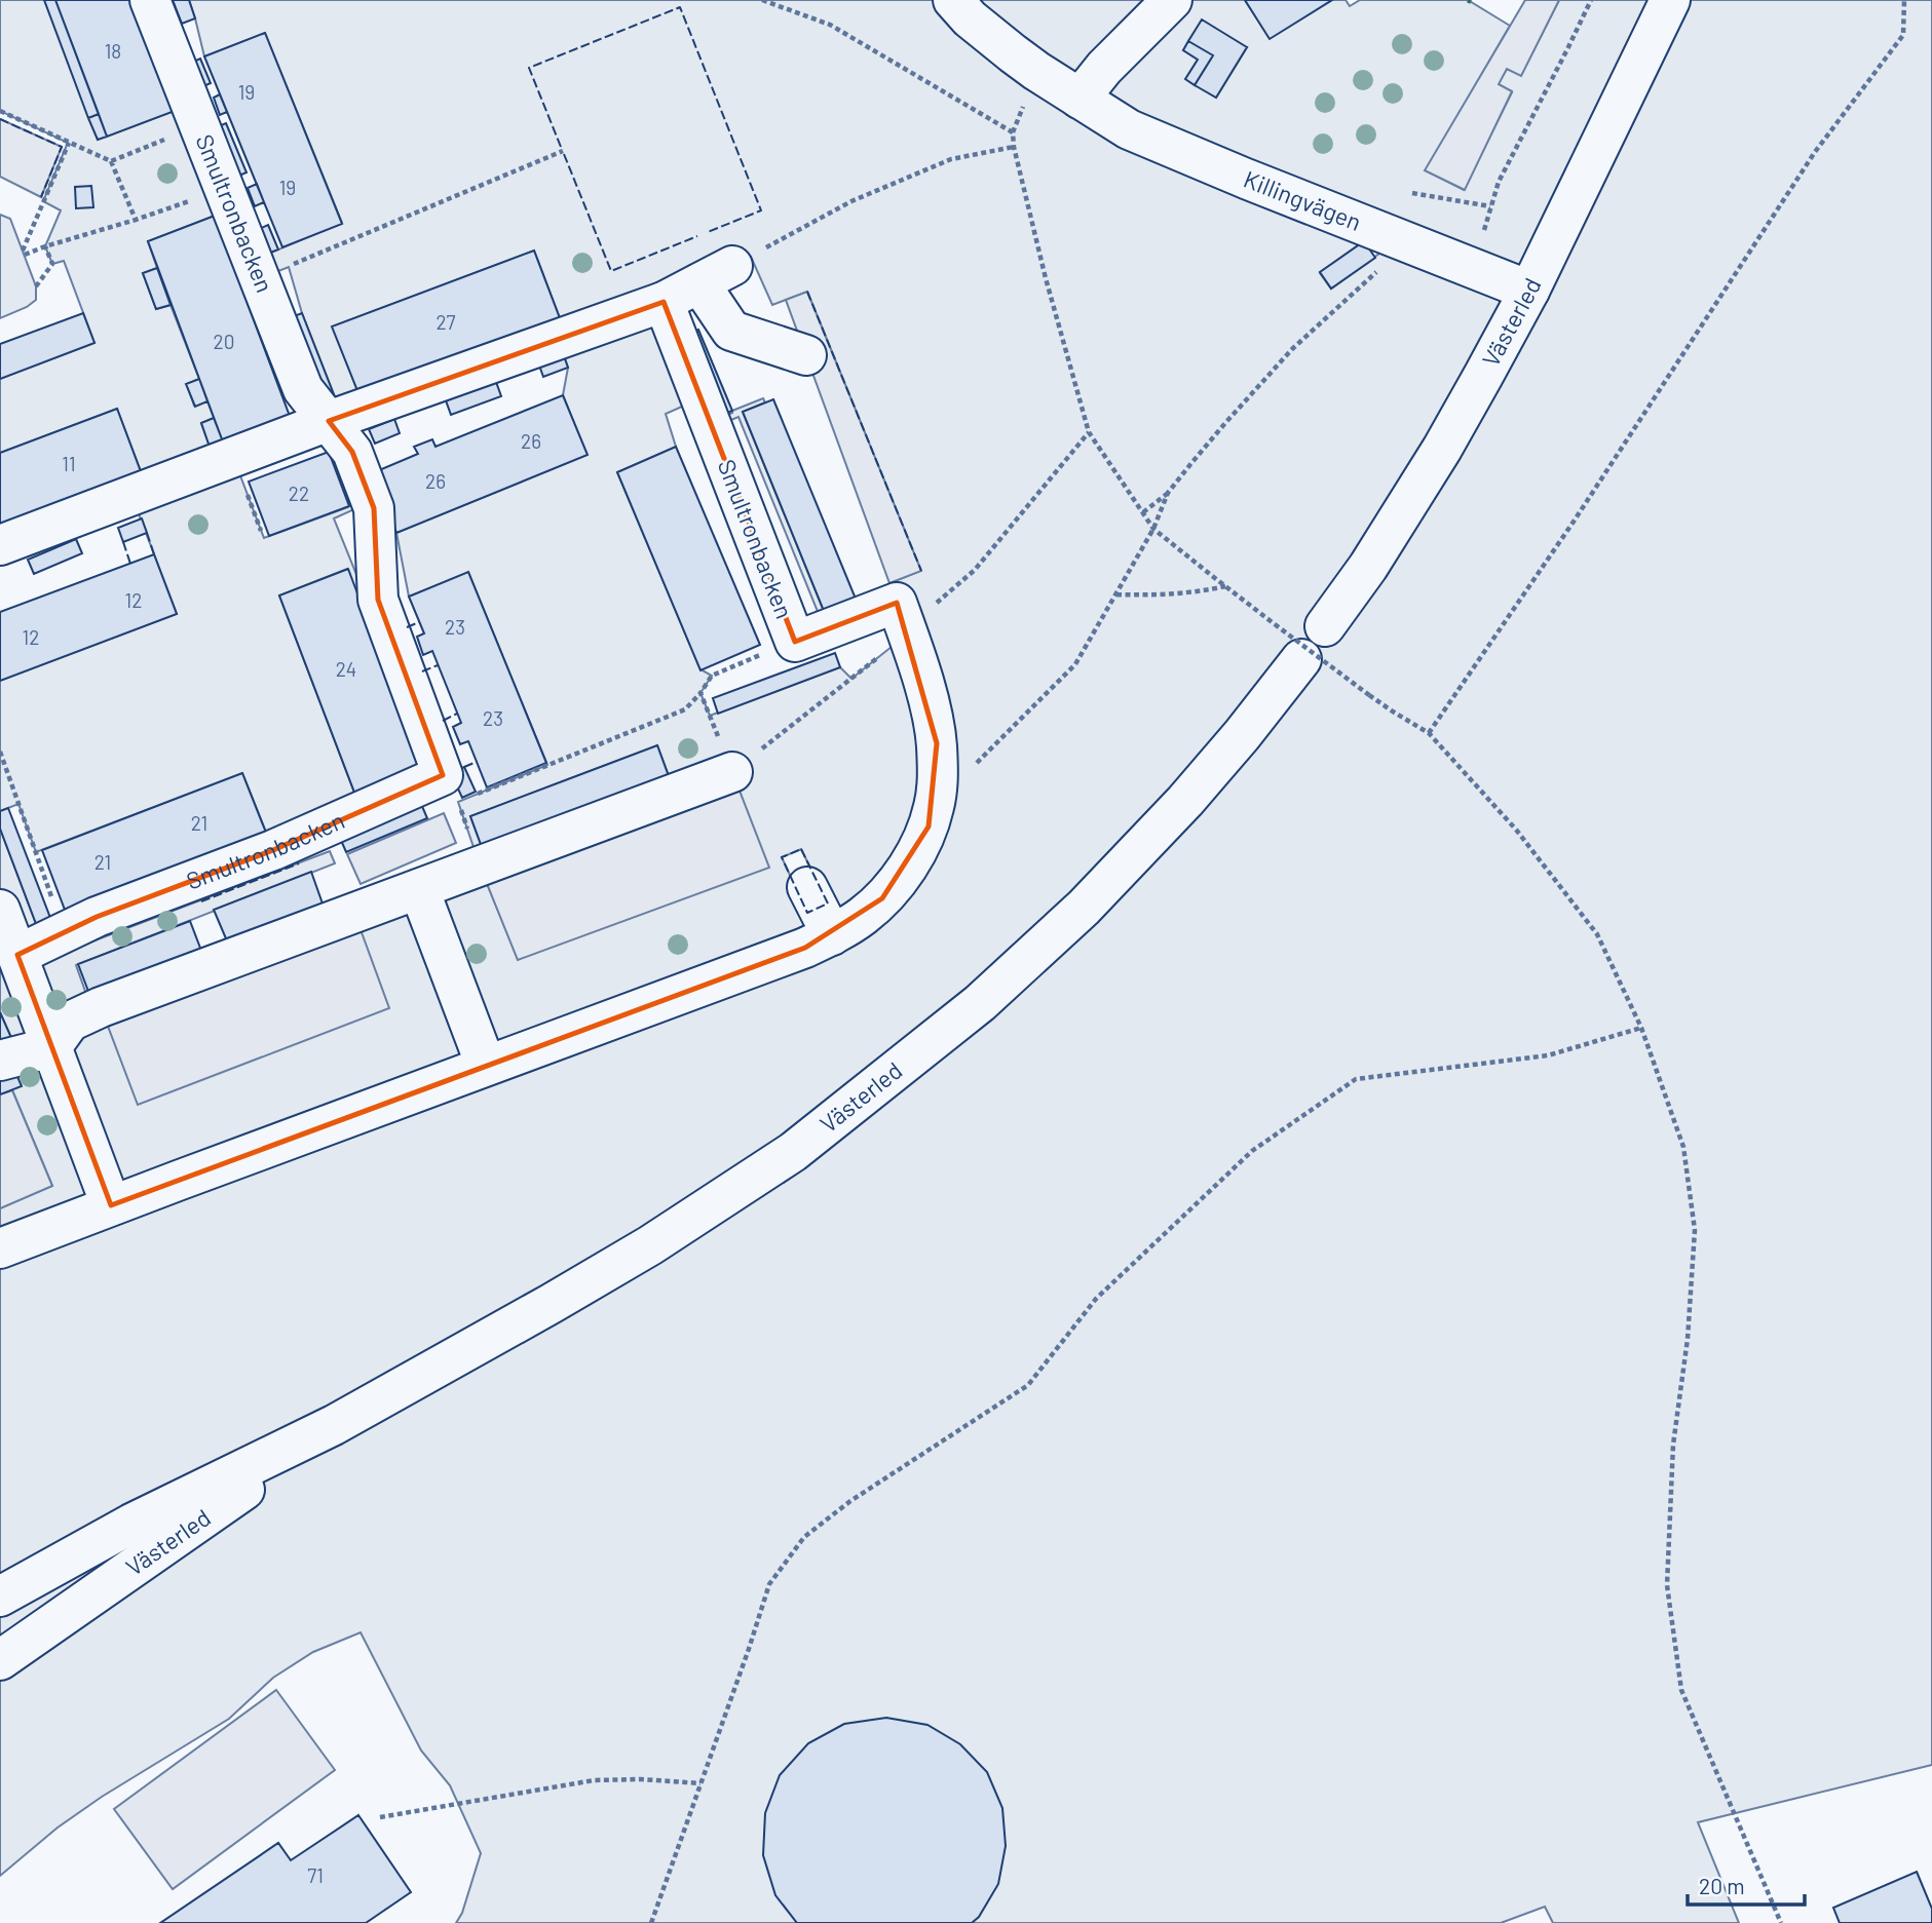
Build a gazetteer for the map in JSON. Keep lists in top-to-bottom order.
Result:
{
  "streets": {
    "street": ["Killingvägen", "Smultronbacken", "Västerled"]
  },
  "crossings": [
    ["Killingvägen", "Västerled"]
  ],
  "house_numbers": [
    "18",
    "19",
    "19",
    "27",
    "20",
    "26",
    "11",
    "26",
    "22",
    "12",
    "23",
    "12",
    "24",
    "23",
    "21",
    "21",
    "71"
  ],
  "scale_bar": "20 m"
}
